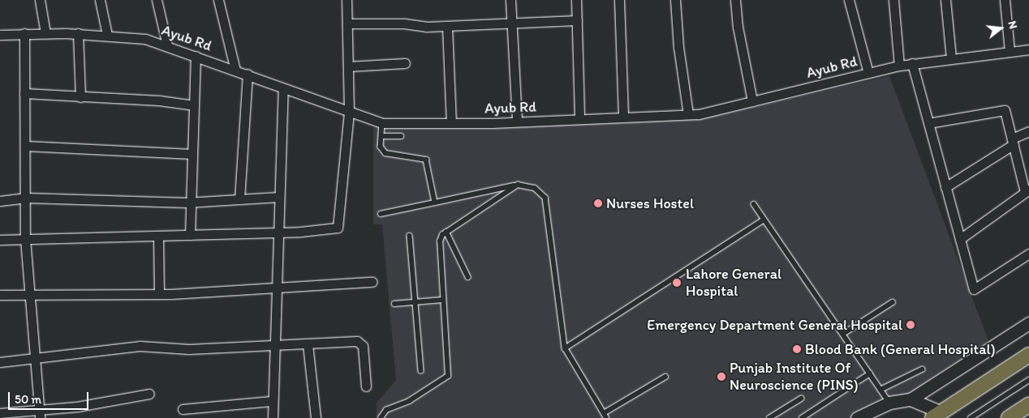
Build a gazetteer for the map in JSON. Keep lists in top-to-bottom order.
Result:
{
  "streets": {
    "street": ["Ayub Rd"]
  },
  "places": [
    "Nurses Hostel",
    "Lahore General Hospital",
    "Emergency Department General Hospital",
    "Blood Bank (General Hospital)",
    "Punjab Institute Of Neuroscience (PINS)"
  ],
  "scale_bar": "50 m",
  "north": "right"
}
